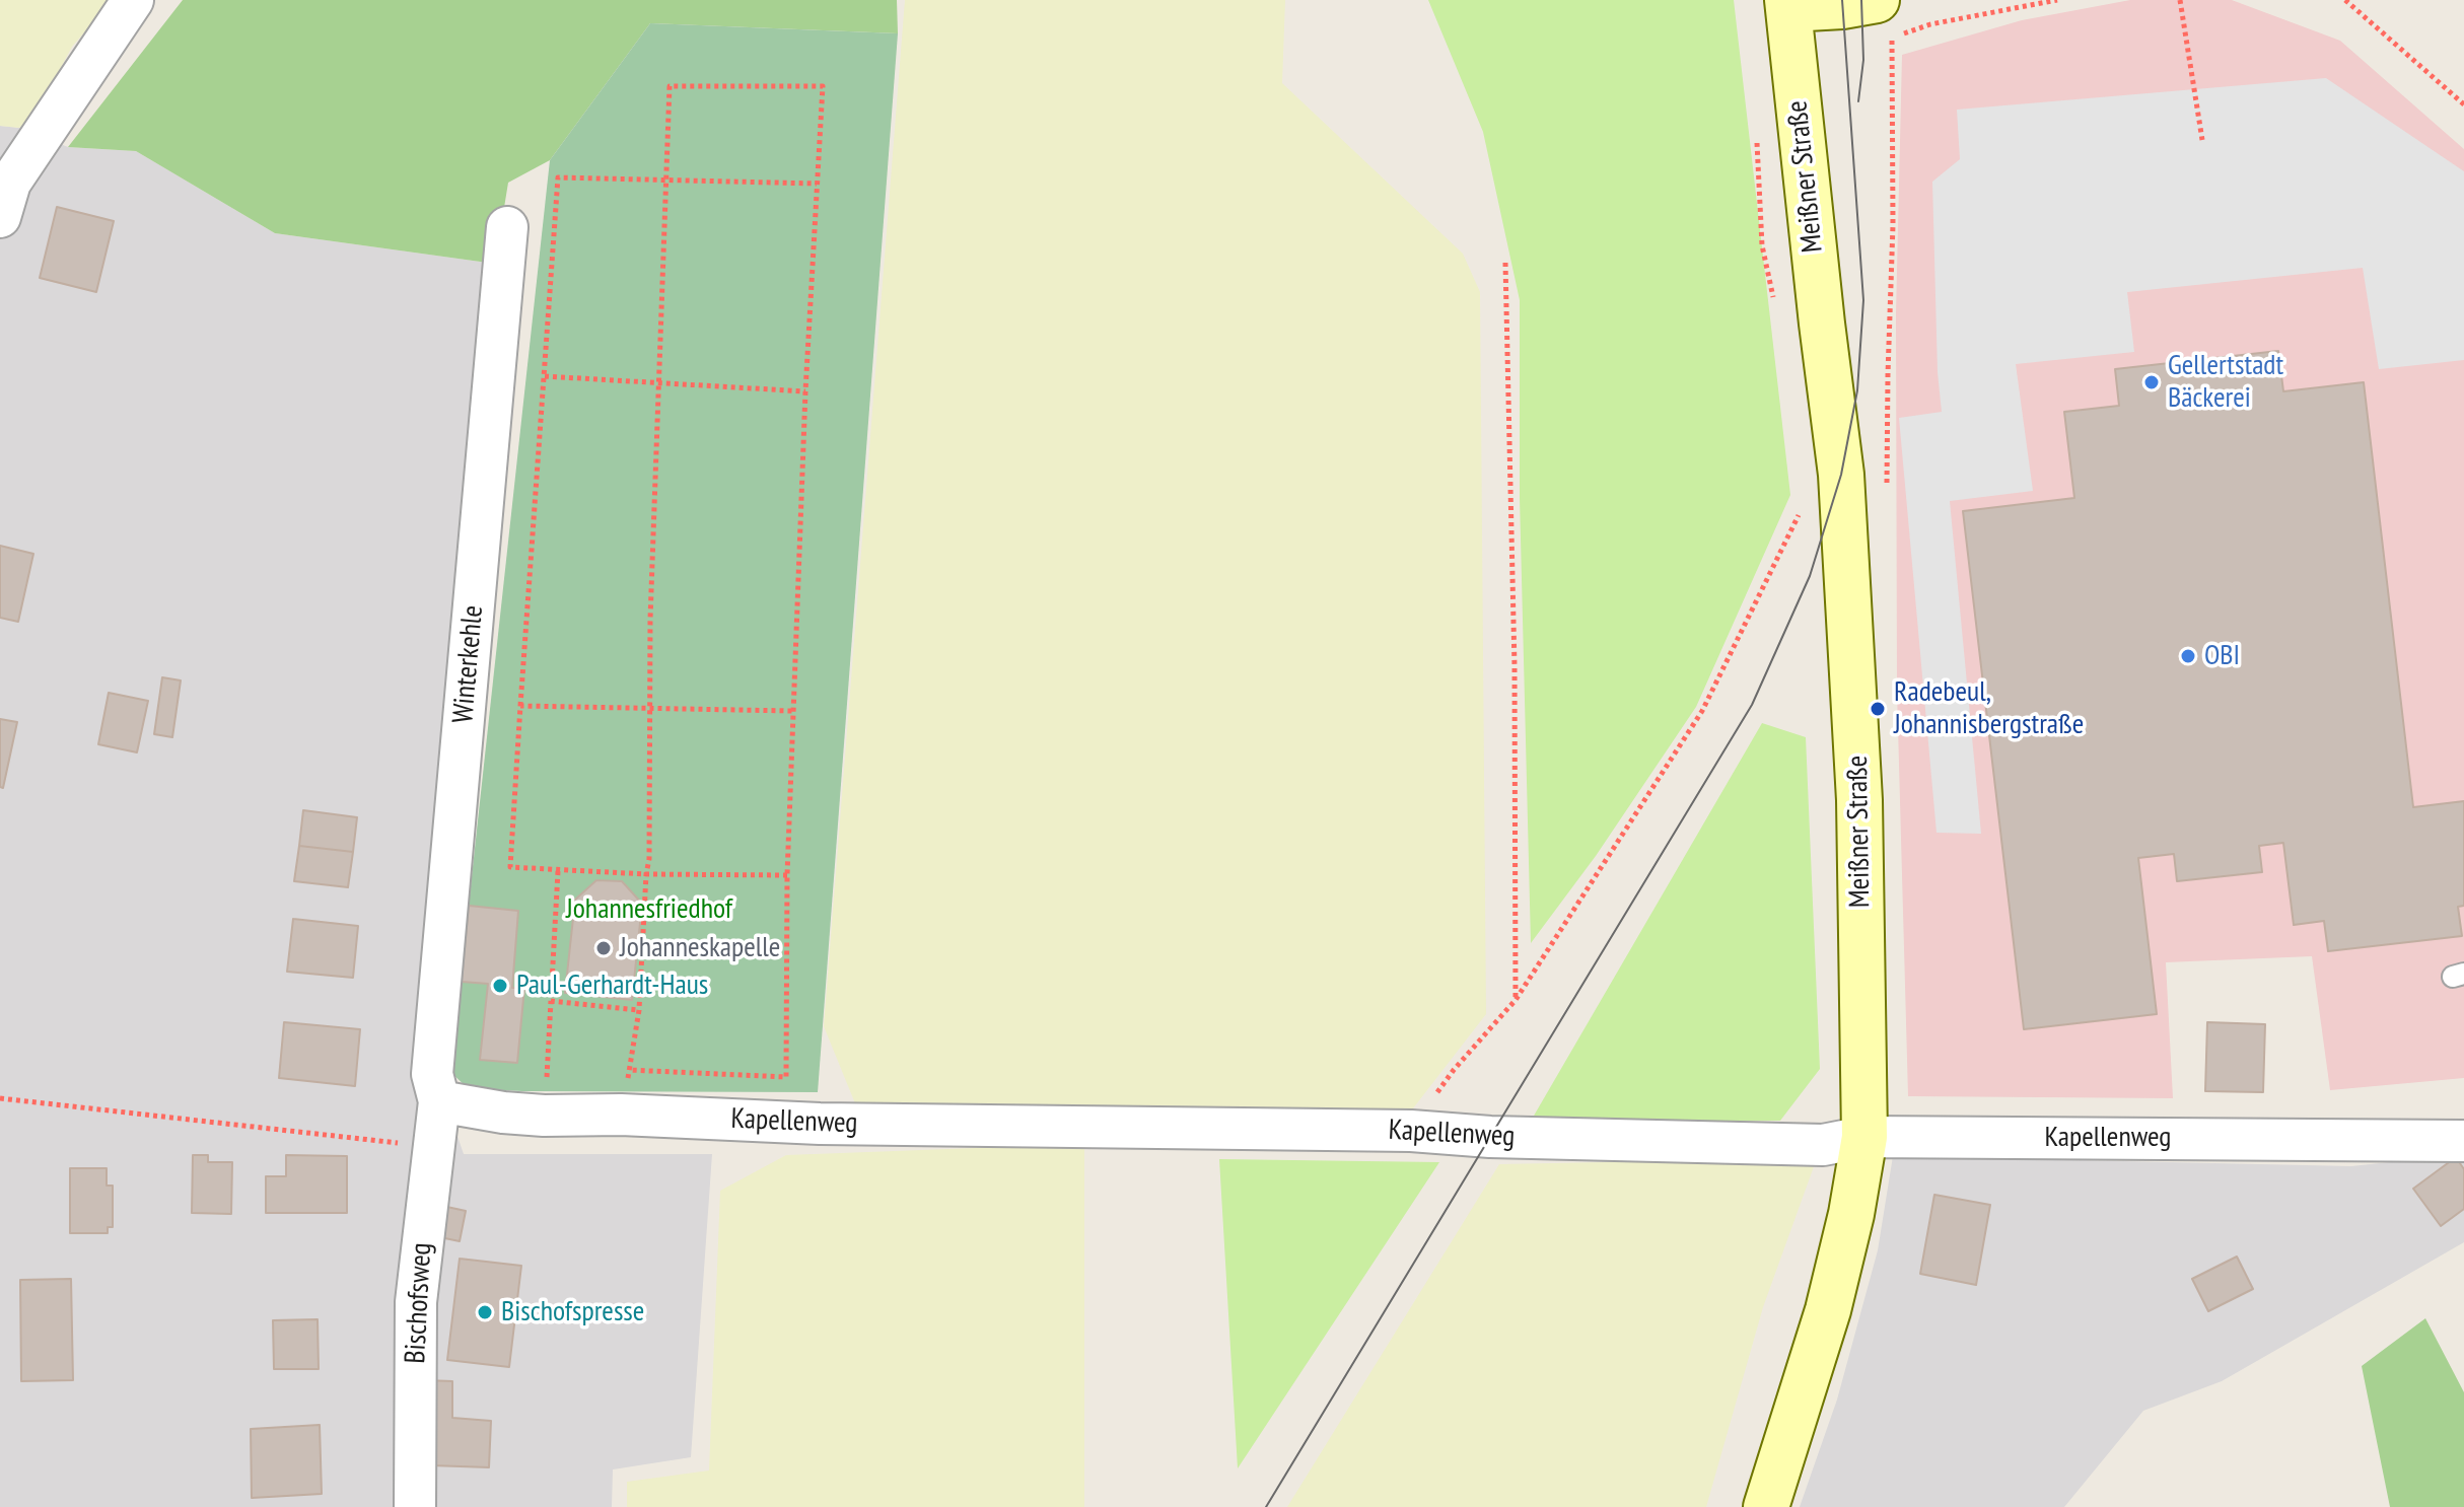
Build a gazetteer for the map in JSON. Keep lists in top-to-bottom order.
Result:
{
  "streets": {
    "main road": ["Meißner Straße"],
    "street": ["Winterkehle", "Kapellenweg", "Bischofsweg"]
  },
  "crossings": [
    ["Meißner Straße", "Kapellenweg"],
    ["Winterkehle", "Kapellenweg"],
    ["Winterkehle", "Bischofsweg"],
    ["Kapellenweg", "Bischofsweg"]
  ],
  "parks": ["Johannesfriedhof"],
  "places": [
    "Gellertstadt Bäckerei",
    "OBI",
    "Radebeul, Johannisbergstraße",
    "Johanneskapelle",
    "Paul-Gerhardt-Haus",
    "Bischofspresse"
  ]
}
